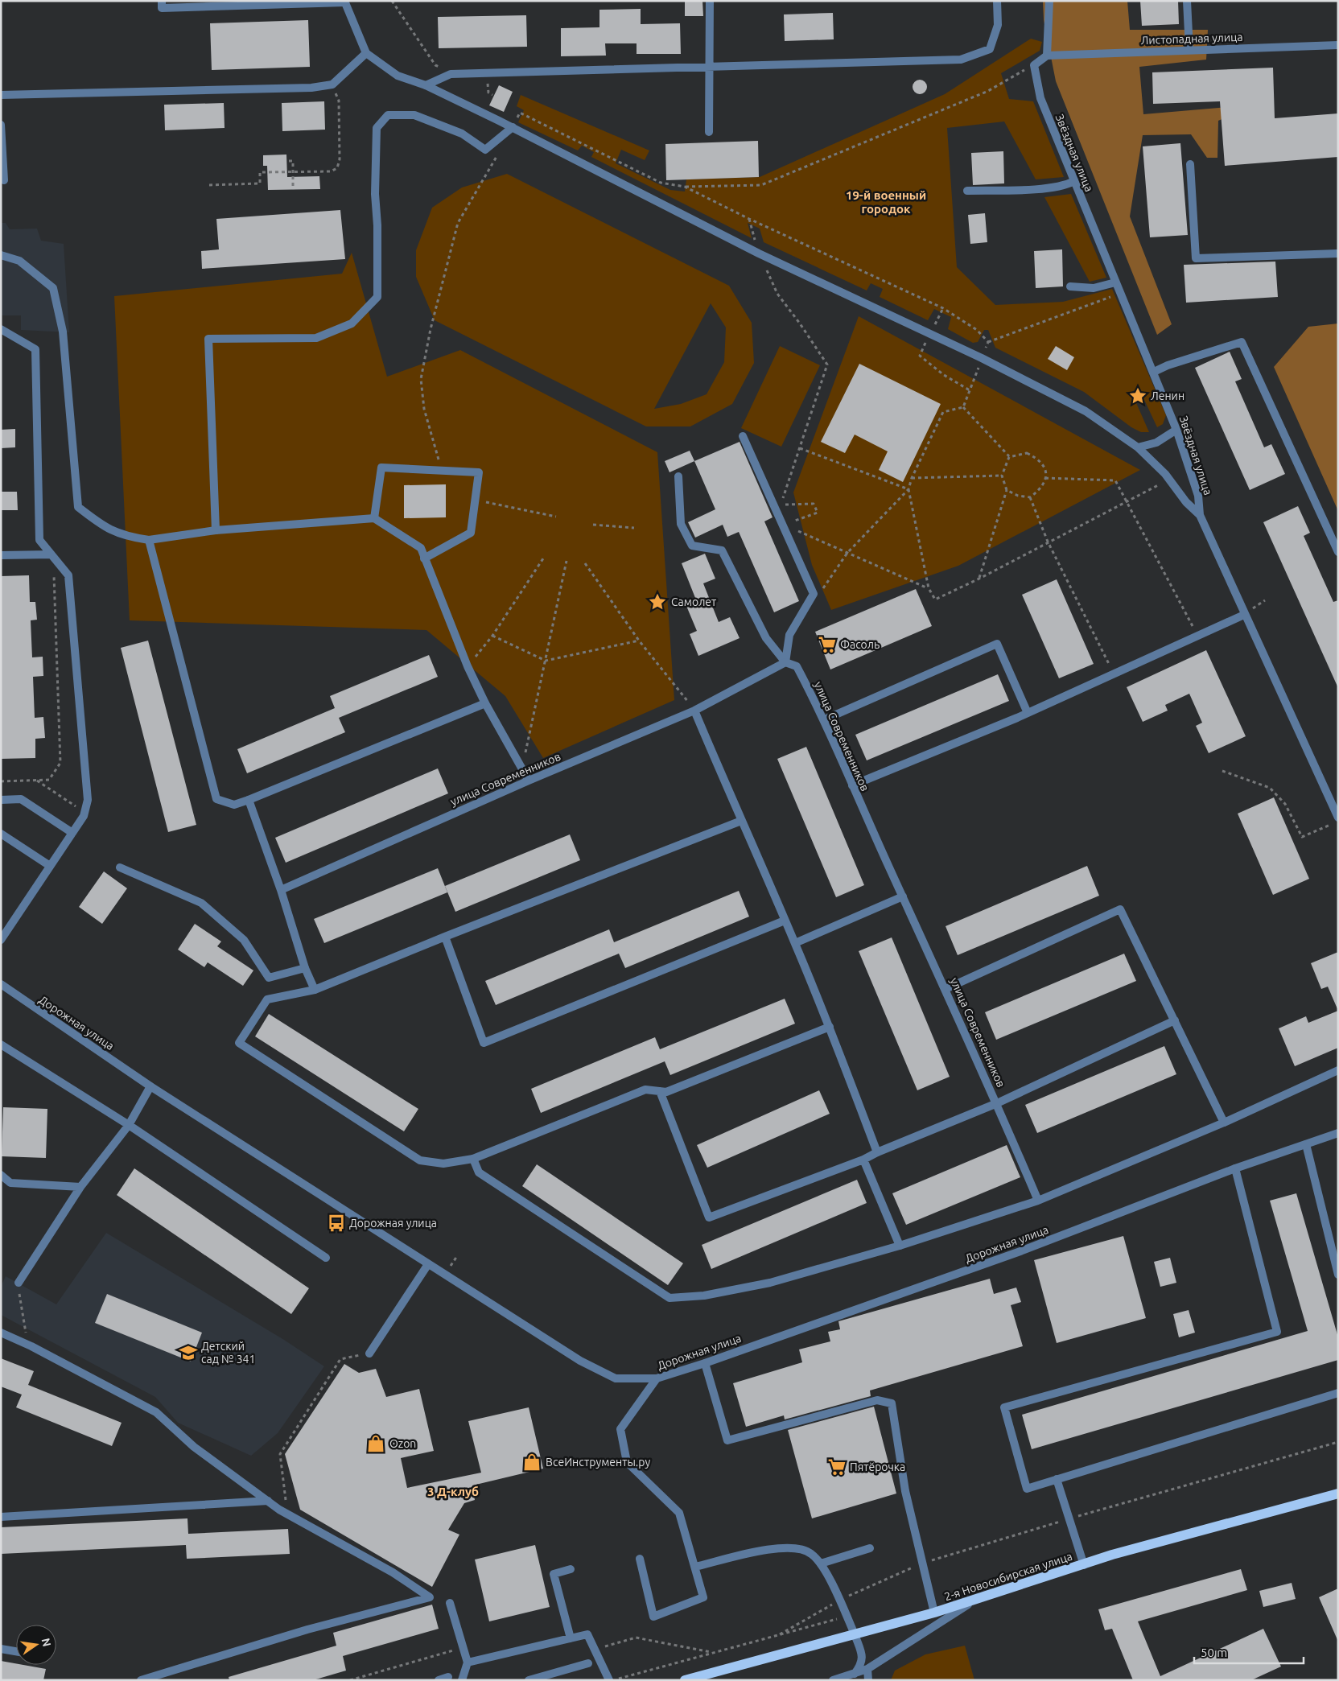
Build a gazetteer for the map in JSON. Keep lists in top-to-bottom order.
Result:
{
  "streets": {
    "main road": ["2-я Новосибирская улица"],
    "street": [
      "Листопадная улица",
      "Звёздная улица",
      "улица Современников",
      "Дорожная улица"
    ]
  },
  "districts": ["19-й военный городок", "3 Д-клуб"],
  "places": {
    "place": ["Ленин", "Самолет"],
    "supermarket": ["Фасоль", "Пятёрочка"],
    "bus stop": ["Дорожная улица"],
    "school or university": ["Детский сад № 341"],
    "shop": ["Ozon", "ВсеИнструменты.ру"]
  },
  "scale_bar": "50 m",
  "north": "right"
}
